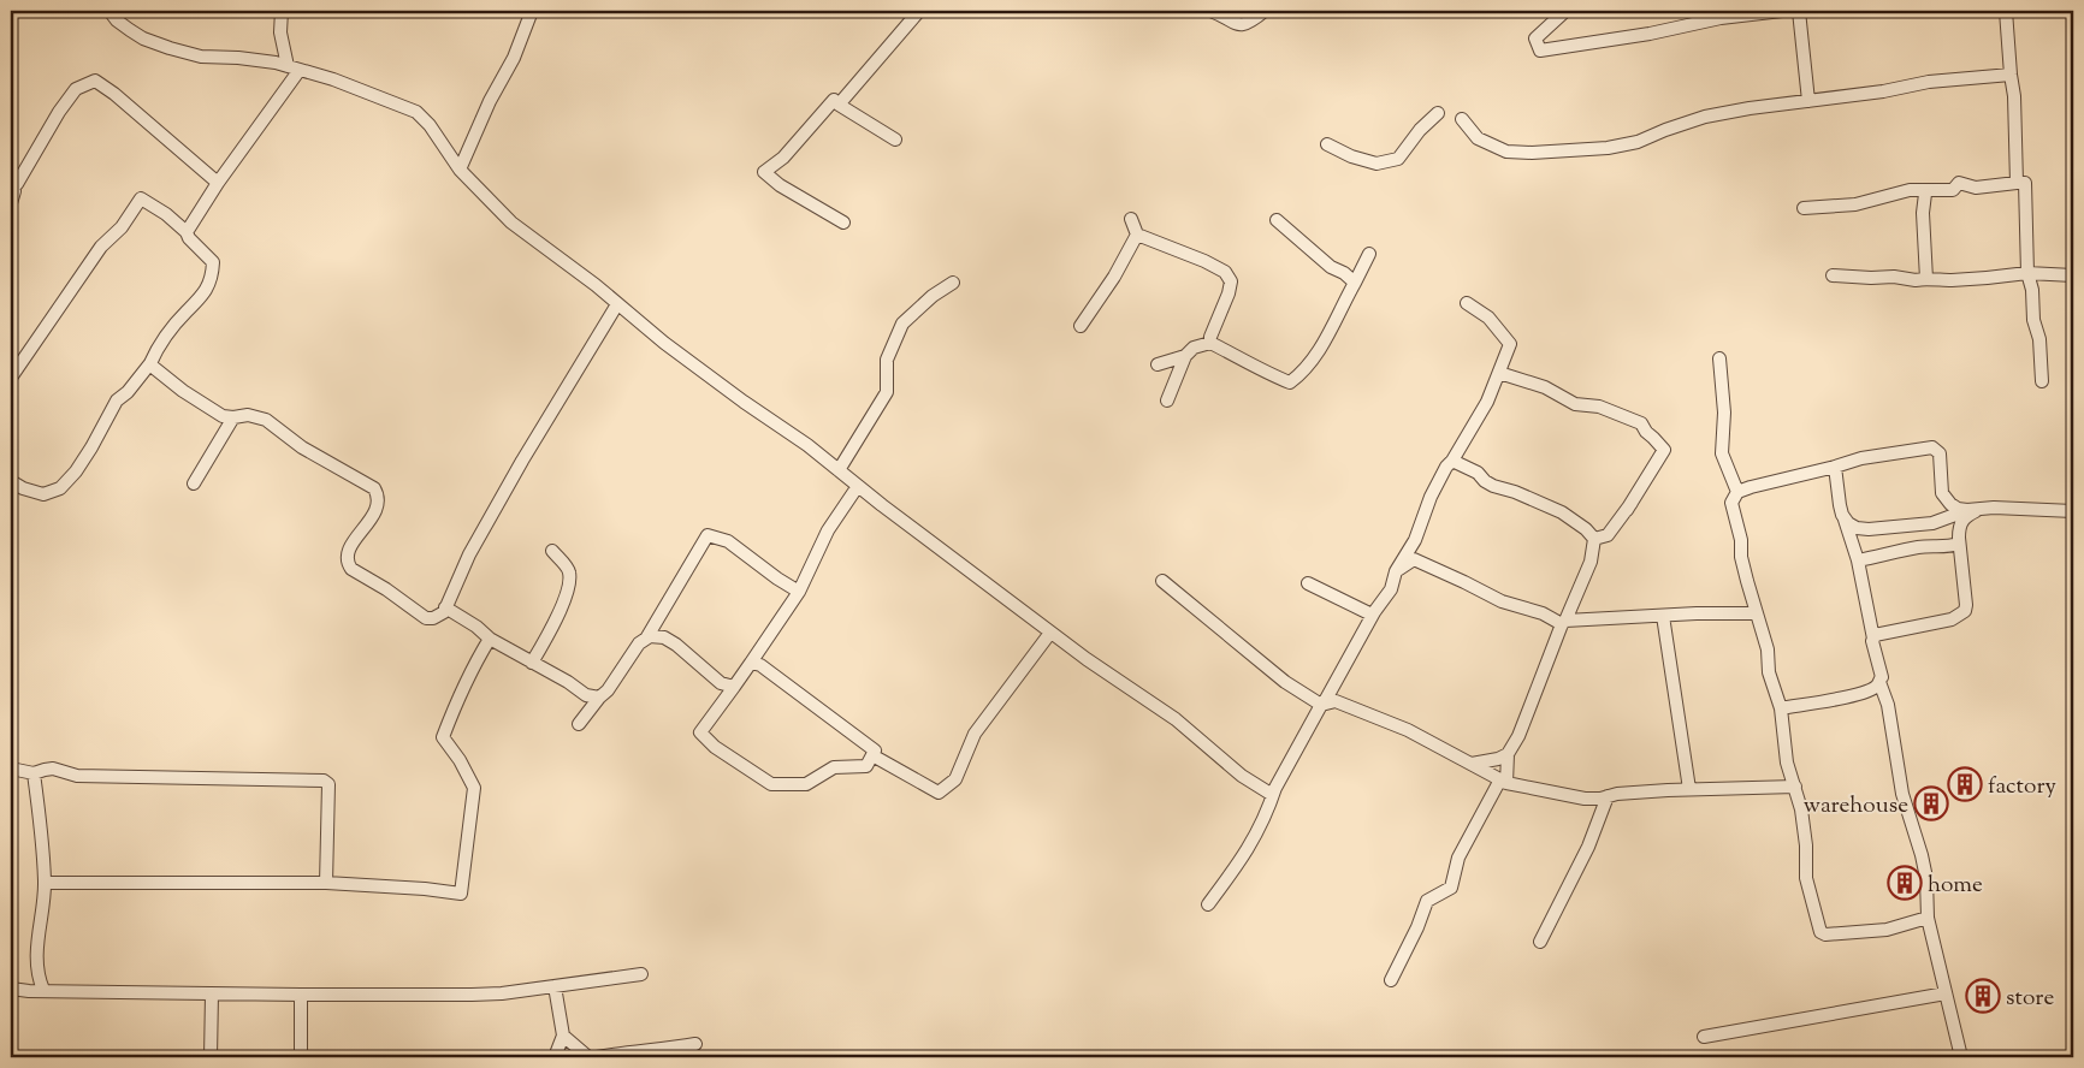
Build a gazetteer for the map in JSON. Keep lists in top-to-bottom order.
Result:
{
  "places": {
    "building": [
      "factory",
      "warehouse",
      "home",
      "store"
    ]
  }
}
